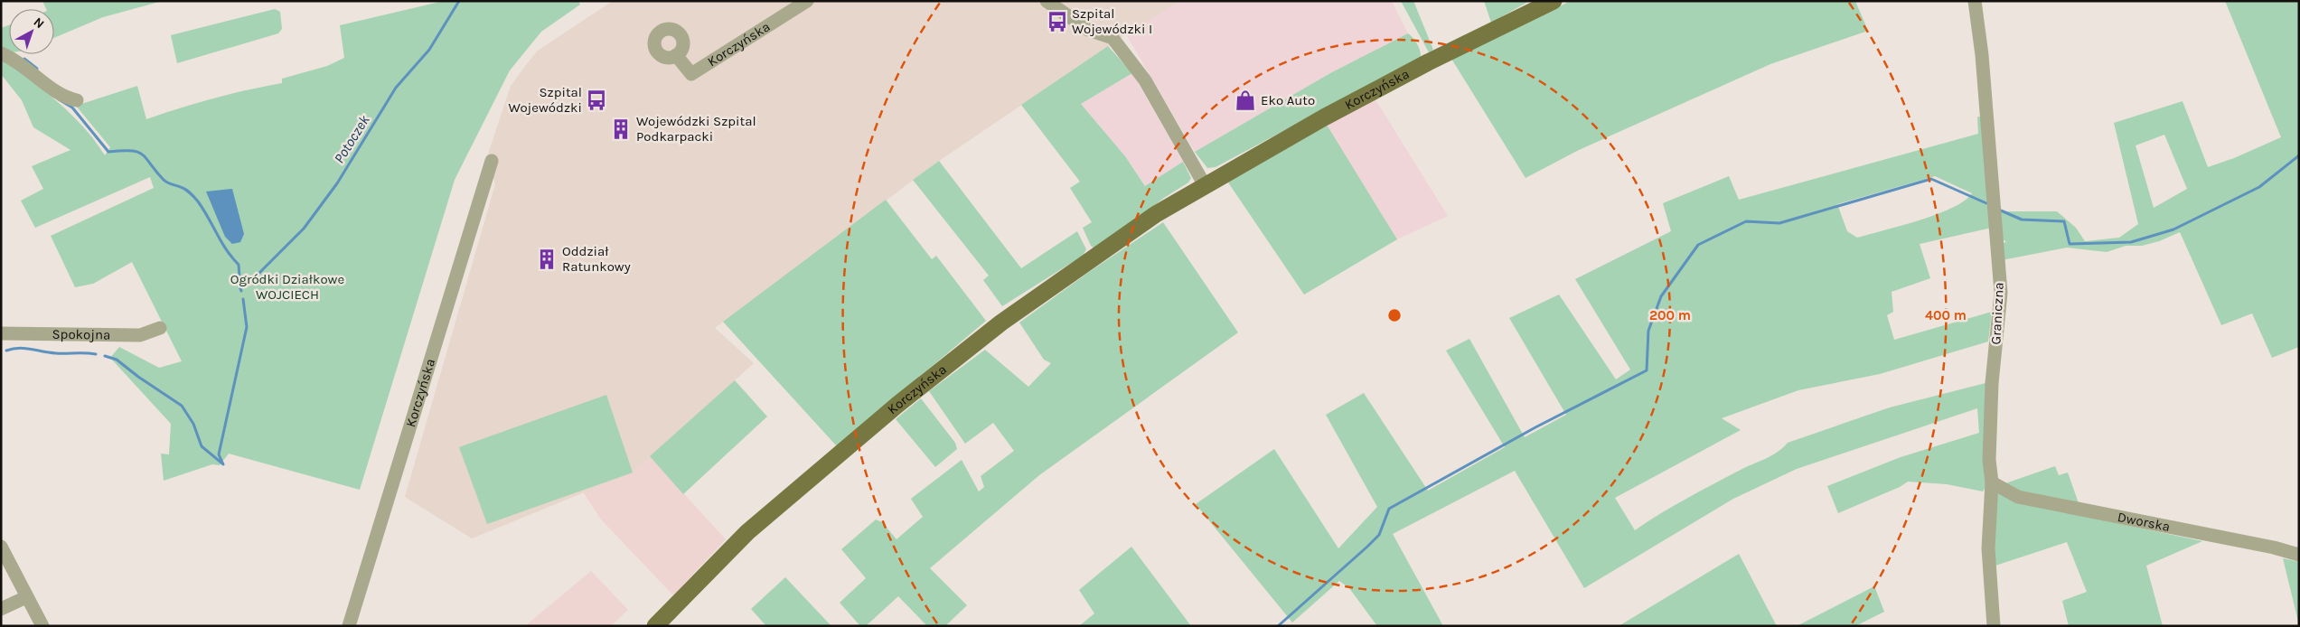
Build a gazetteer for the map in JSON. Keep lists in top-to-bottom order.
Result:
{
  "streets": {
    "main road": ["Korczyńska"],
    "street": ["Graniczna", "Spokojna", "Dworska"]
  },
  "crossings": [
    ["Graniczna", "Dworska"]
  ],
  "water": ["Potoczek"],
  "parks": ["Ogródki Działkowe WOJCIECH"],
  "places": {
    "bus stop": ["Szpital Wojewódzki I", "Szpital Wojewódzki"],
    "shop": ["Eko Auto"],
    "building": ["Wojewódzki Szpital Podkarpacki", "Oddział Ratunkowy"]
  },
  "north": "top right",
  "rings": ["200 m", "400 m"]
}
